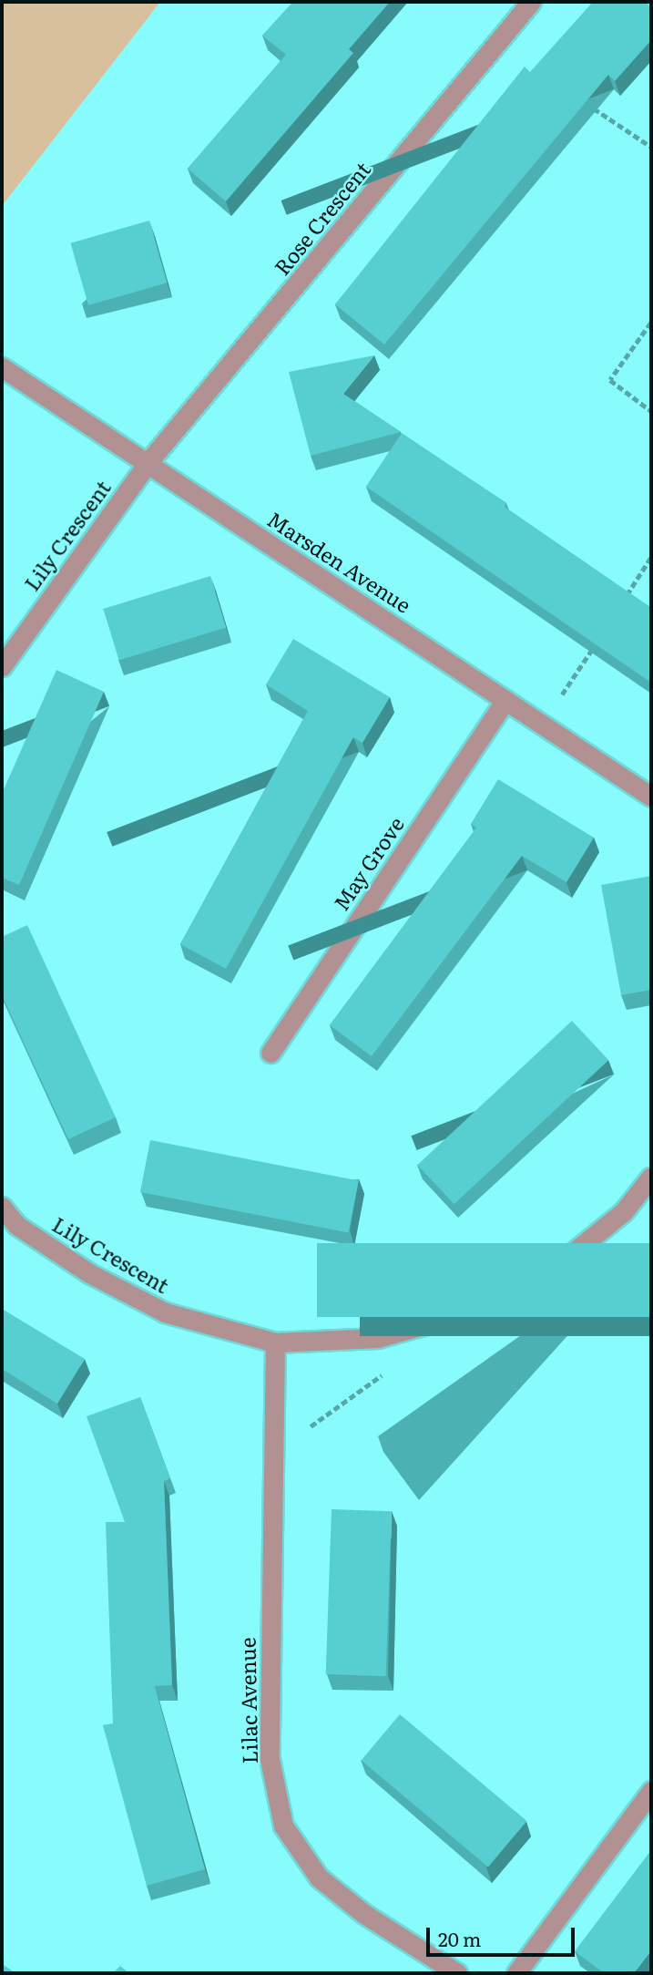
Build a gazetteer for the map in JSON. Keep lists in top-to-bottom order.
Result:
{
  "streets": {
    "street": [
      "Rose Crescent",
      "Lily Crescent",
      "Marsden Avenue",
      "May Grove",
      "Lilac Avenue"
    ]
  },
  "crossings": [
    ["Rose Crescent", "Lily Crescent"],
    ["Rose Crescent", "Marsden Avenue"],
    ["Lily Crescent", "Marsden Avenue"],
    ["Lily Crescent", "Lilac Avenue"],
    ["Marsden Avenue", "May Grove"]
  ],
  "scale_bar": "20 m"
}
